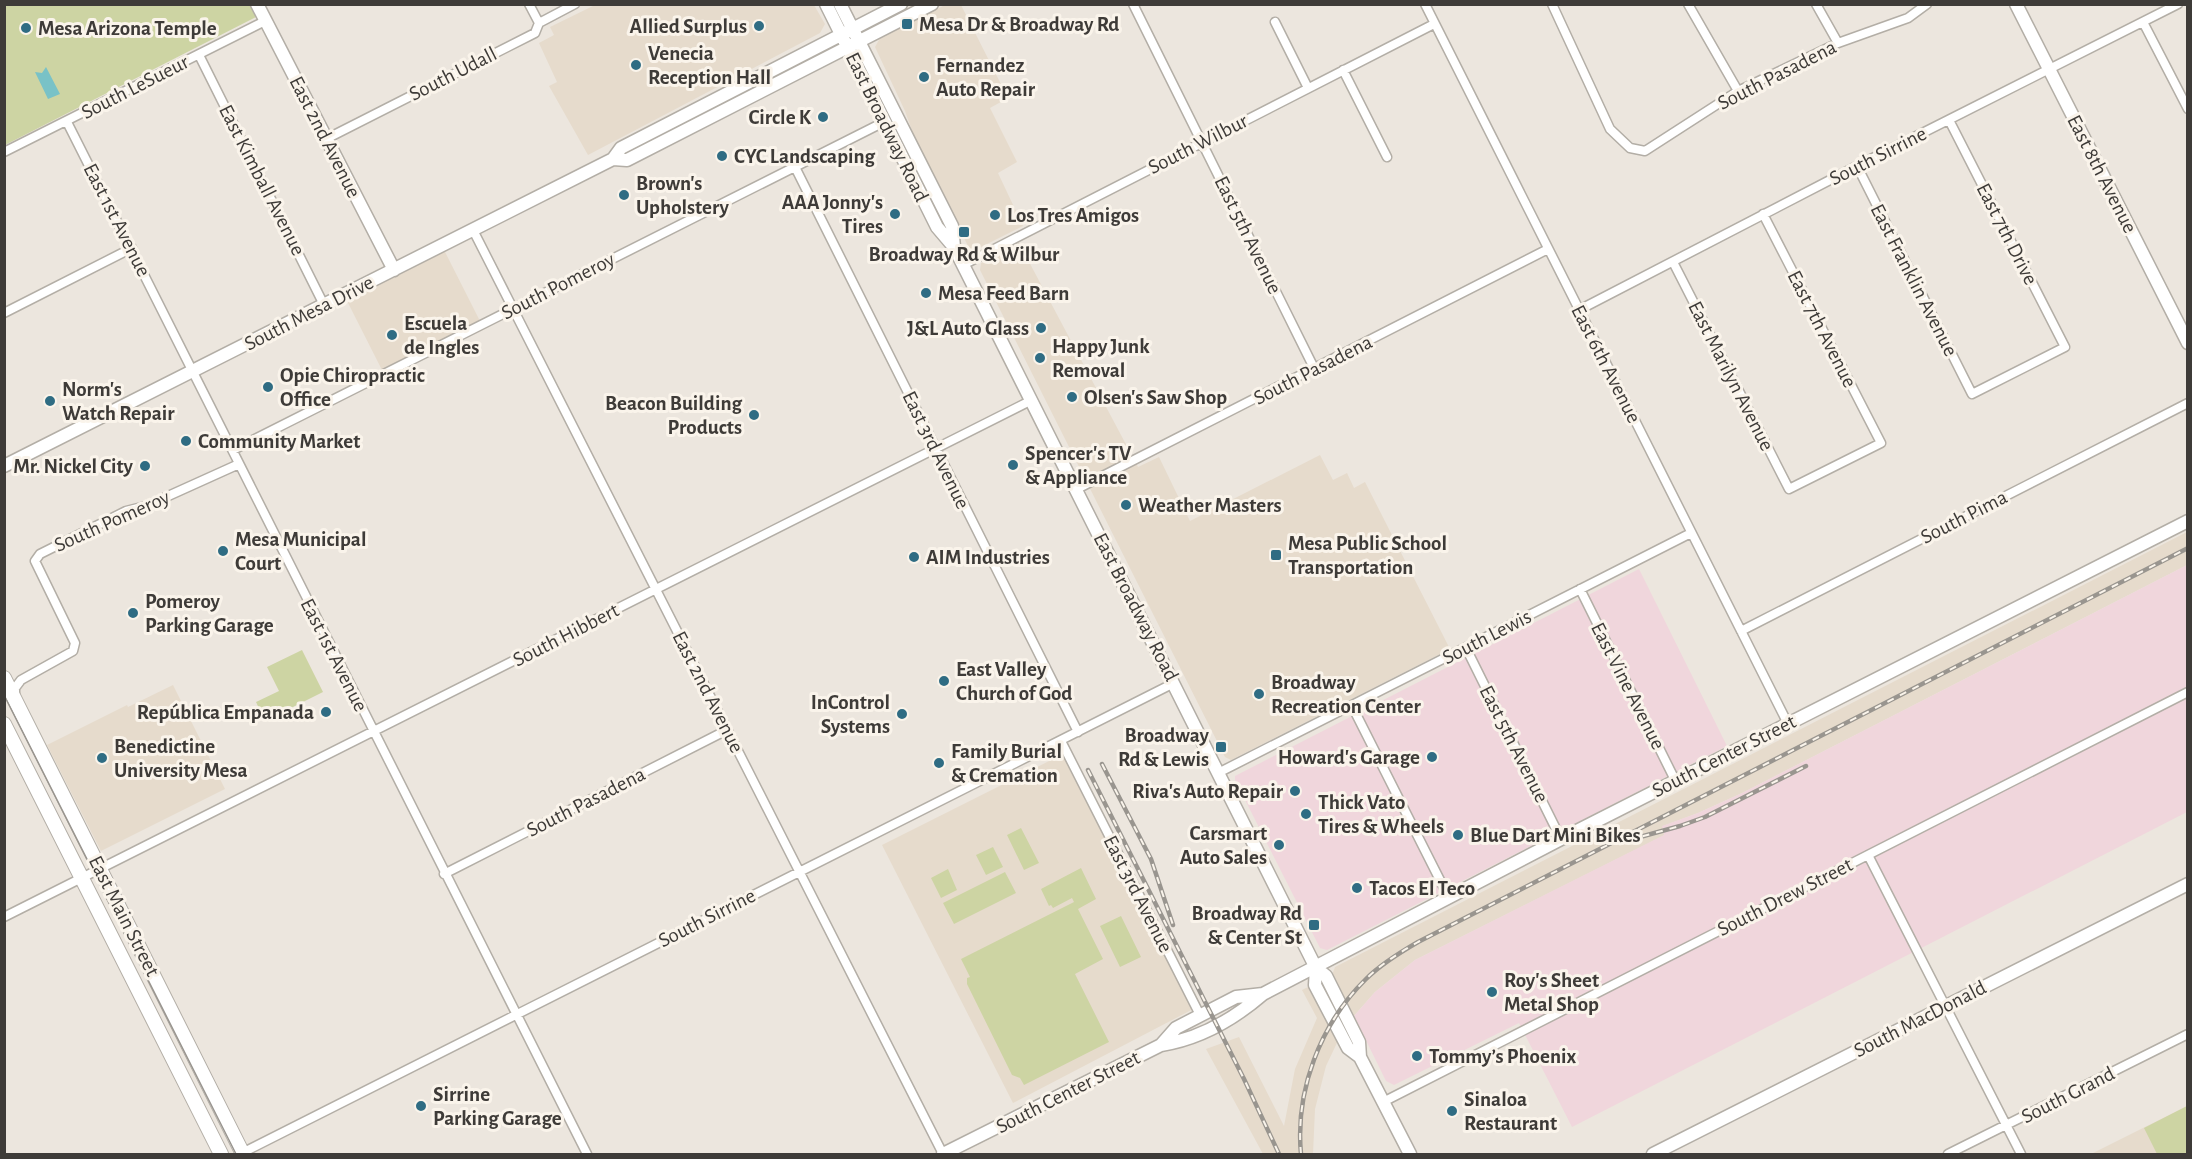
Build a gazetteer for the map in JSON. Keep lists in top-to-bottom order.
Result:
{
  "streets": {
    "main road": [
      "East Broadway Road",
      "East 2nd Avenue",
      "East 8th Avenue",
      "South Mesa Drive",
      "South Center Street",
      "East Main Street",
      "South MacDonald"
    ],
    "street": [
      "South Udall",
      "South Pasadena",
      "South LeSueur",
      "South Wilbur",
      "South Sirrine",
      "East Kimball Avenue",
      "East 1st Avenue",
      "East 7th Drive",
      "East 5th Avenue",
      "East Franklin Avenue",
      "South Pomeroy",
      "East 7th Avenue",
      "East 6th Avenue",
      "East Marilyn Avenue",
      "East 3rd Avenue",
      "South Pima",
      "South Hibbert",
      "South Lewis",
      "East Vine Avenue",
      "South Drew Street",
      "South Grand"
    ]
  },
  "crossings": [
    ["South Udall", "East 2nd Avenue"],
    ["South Pasadena", "East Broadway Road"],
    ["South Pasadena", "East 2nd Avenue"],
    ["South Pasadena", "East 1st Avenue"],
    ["South Pasadena", "East 5th Avenue"],
    ["South Pasadena", "East 6th Avenue"],
    ["South LeSueur", "East 2nd Avenue"],
    ["South LeSueur", "East Kimball Avenue"],
    ["South LeSueur", "East 1st Avenue"],
    ["East Broadway Road", "South Wilbur"],
    ["East Broadway Road", "South Sirrine"],
    ["East Broadway Road", "South Pomeroy"],
    ["East Broadway Road", "South Mesa Drive"],
    ["East Broadway Road", "South Hibbert"],
    ["East Broadway Road", "South Lewis"],
    ["East Broadway Road", "South Center Street"],
    ["East Broadway Road", "South Drew Street"],
    ["East 2nd Avenue", "South Sirrine"],
    ["East 2nd Avenue", "South Pomeroy"],
    ["East 2nd Avenue", "South Mesa Drive"],
    ["East 2nd Avenue", "South Hibbert"],
    ["East 2nd Avenue", "South Center Street"],
    ["South Wilbur", "East 5th Avenue"],
    ["South Wilbur", "East 6th Avenue"],
    ["South Sirrine", "East 8th Avenue"],
    ["South Sirrine", "East 1st Avenue"],
    ["South Sirrine", "East 7th Drive"],
    ["South Sirrine", "East Franklin Avenue"],
    ["South Sirrine", "East 7th Avenue"],
    ["South Sirrine", "East 6th Avenue"],
    ["South Sirrine", "East Marilyn Avenue"],
    ["South Sirrine", "East 3rd Avenue"],
    ["South Sirrine", "East Main Street"],
    ["East Kimball Avenue", "South Mesa Drive"],
    ["East 1st Avenue", "South Pomeroy"],
    ["East 1st Avenue", "South Mesa Drive"],
    ["East 1st Avenue", "South Hibbert"],
    ["East 7th Drive", "East Franklin Avenue"],
    ["East 5th Avenue", "South Lewis"],
    ["East 5th Avenue", "South Center Street"],
    ["South Pomeroy", "East 3rd Avenue"],
    ["East 7th Avenue", "East Marilyn Avenue"],
    ["East 6th Avenue", "South Pima"],
    ["East 6th Avenue", "South Lewis"],
    ["East 6th Avenue", "South Center Street"],
    ["East 3rd Avenue", "South Hibbert"],
    ["East 3rd Avenue", "South Center Street"],
    ["South Hibbert", "East Main Street"],
    ["South Lewis", "East Vine Avenue"],
    ["East Vine Avenue", "South Center Street"]
  ],
  "places": {
    "transit": [
      "Mesa Dr & Broadway Rd",
      "Broadway Rd & Wilbur",
      "Mesa Public School Transportation",
      "Broadway Rd & Lewis",
      "Broadway Rd & Center St"
    ],
    "other": [
      "Allied Surplus",
      "Mesa Arizona Temple",
      "Venecia Reception Hall",
      "Fernandez Auto Repair",
      "Circle K",
      "CYC Landscaping",
      "Brown's Upholstery",
      "AAA Jonny's Tires",
      "Los Tres Amigos",
      "Mesa Feed Barn",
      "J&L Auto Glass",
      "Escuela de Ingles",
      "Happy Junk Removal",
      "Opie Chiropractic Office",
      "Olsen's Saw Shop",
      "Norm's Watch Repair",
      "Beacon Building Products",
      "Community Market",
      "Spencer's TV & Appliance",
      "Mr. Nickel City",
      "Weather Masters",
      "Mesa Municipal Court",
      "AIM Industries",
      "Pomeroy Parking Garage",
      "East Valley Church of God",
      "Broadway Recreation Center",
      "República Empanada",
      "InControl Systems",
      "Howard's Garage",
      "Benedictine University Mesa",
      "Family Burial & Cremation",
      "Riva's Auto Repair",
      "Thick Vato Tires & Wheels",
      "Blue Dart Mini Bikes",
      "Carsmart Auto Sales",
      "Tacos El Teco",
      "Roy's Sheet Metal Shop",
      "Tommy’s Phoenix",
      "Sirrine Parking Garage",
      "Sinaloa Restaurant"
    ]
  }
}
